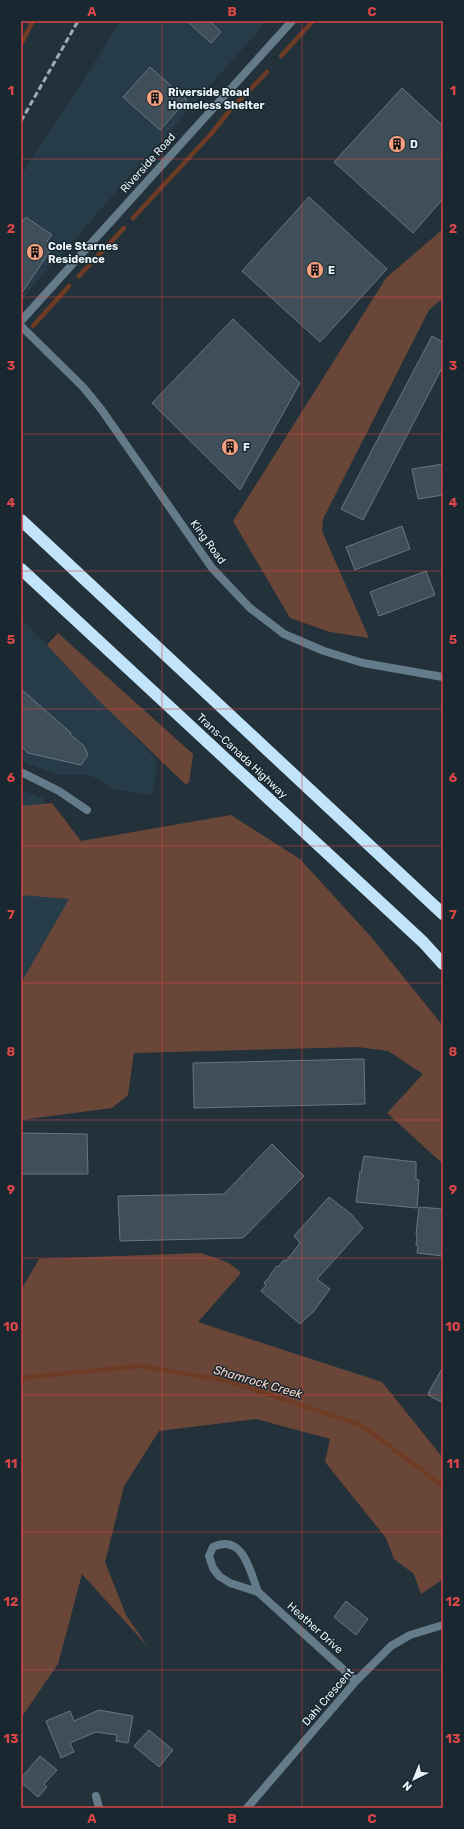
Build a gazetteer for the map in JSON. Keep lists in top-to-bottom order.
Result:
{
  "streets": {
    "highway": ["Trans-Canada Highway"],
    "street": [
      "Riverside Road",
      "King Road",
      "Heather Drive",
      "Dahl Crescent"
    ]
  },
  "crossings": [
    ["Heather Drive", "Dahl Crescent"]
  ],
  "water": ["Shamrock Creek"],
  "places": {
    "building": [
      "Riverside Road Homeless Shelter",
      "D",
      "Cole Starnes Residence",
      "E",
      "F"
    ]
  },
  "north": "bottom left",
  "grid": {
    "columns": ["A", "B", "C"],
    "rows": [
      "1",
      "2",
      "3",
      "4",
      "5",
      "6",
      "7",
      "8",
      "9",
      "10",
      "11",
      "12",
      "13"
    ]
  }
}
